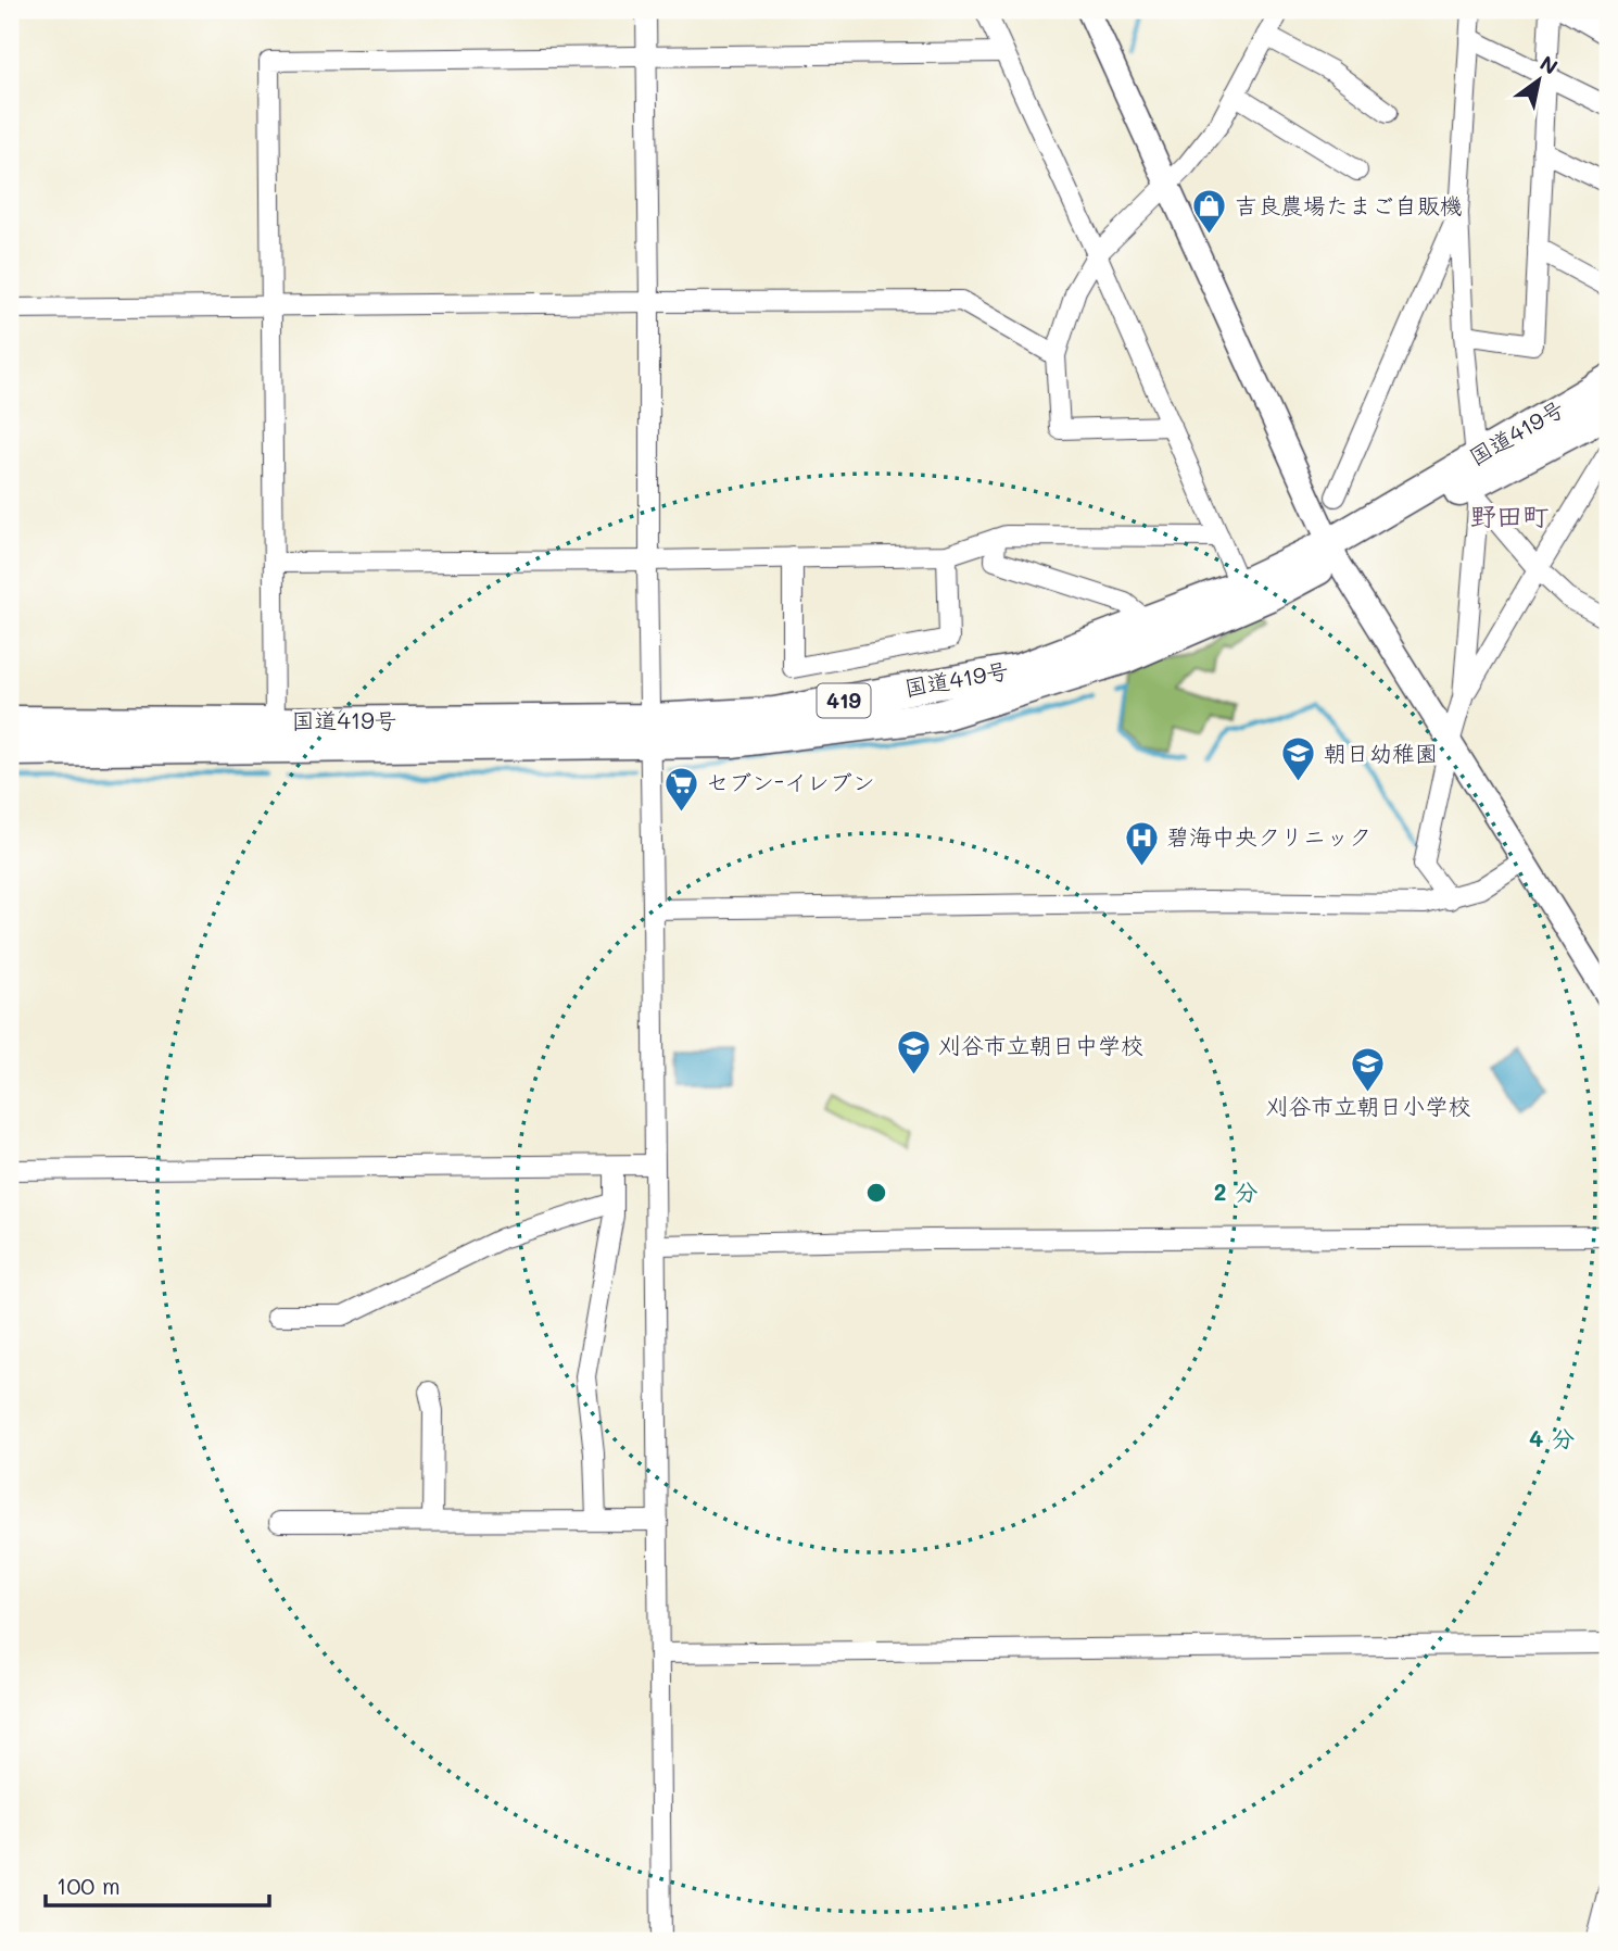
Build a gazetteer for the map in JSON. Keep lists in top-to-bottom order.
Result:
{
  "streets": {
    "highway": ["国道419号", "419"]
  },
  "districts": ["野田町"],
  "places": {
    "shop": ["吉良農場たまご自販機"],
    "school or university": ["朝日幼稚園", "刈谷市立朝日中学校", "刈谷市立朝日小学校"],
    "supermarket": ["セブン-イレブン"],
    "hospital": ["碧海中央クリニック"]
  },
  "scale_bar": "100 m",
  "north": "top right",
  "rings": ["2 分", "4 分"]
}
